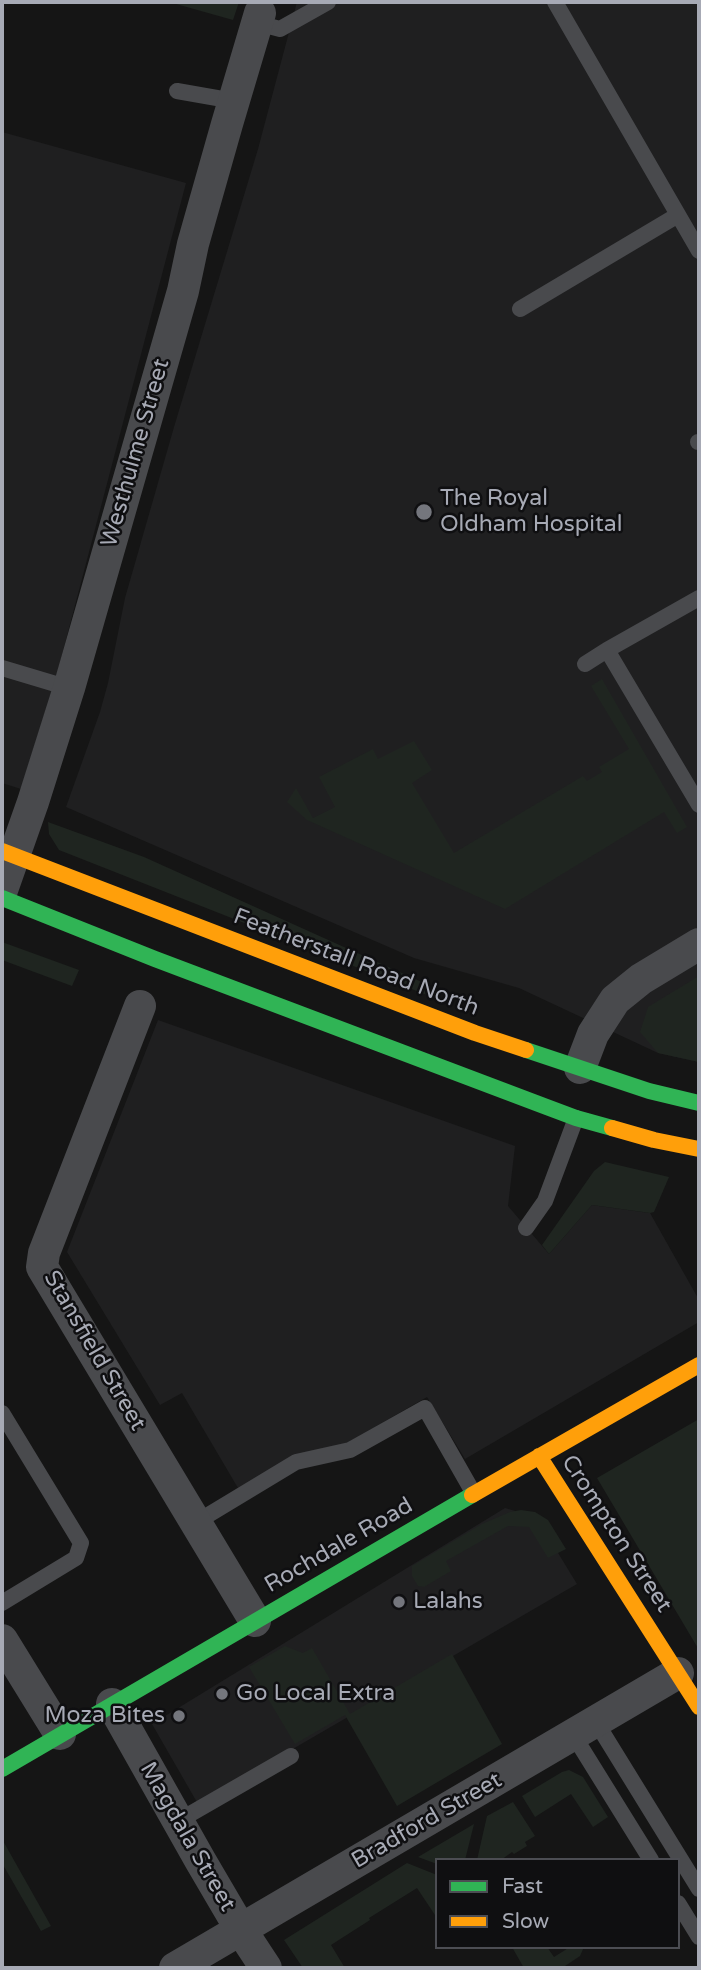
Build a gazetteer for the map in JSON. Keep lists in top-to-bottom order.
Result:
{
  "streets": {
    "main road": ["Featherstall Road North", "Crompton Street", "Rochdale Road"],
    "street": [
      "Westhulme Street",
      "Stansfield Street",
      "Bradford Street",
      "Magdala Street"
    ]
  },
  "crossings": [
    ["Westhulme Street", "Featherstall Road North"],
    ["Stansfield Street", "Rochdale Road"],
    ["Crompton Street", "Rochdale Road"],
    ["Crompton Street", "Bradford Street"],
    ["Rochdale Road", "Magdala Street"],
    ["Bradford Street", "Magdala Street"]
  ],
  "places": [
    "The Royal Oldham Hospital",
    "Lalahs",
    "Go Local Extra",
    "Moza Bites"
  ],
  "legend": ["Fast", "Slow"]
}
